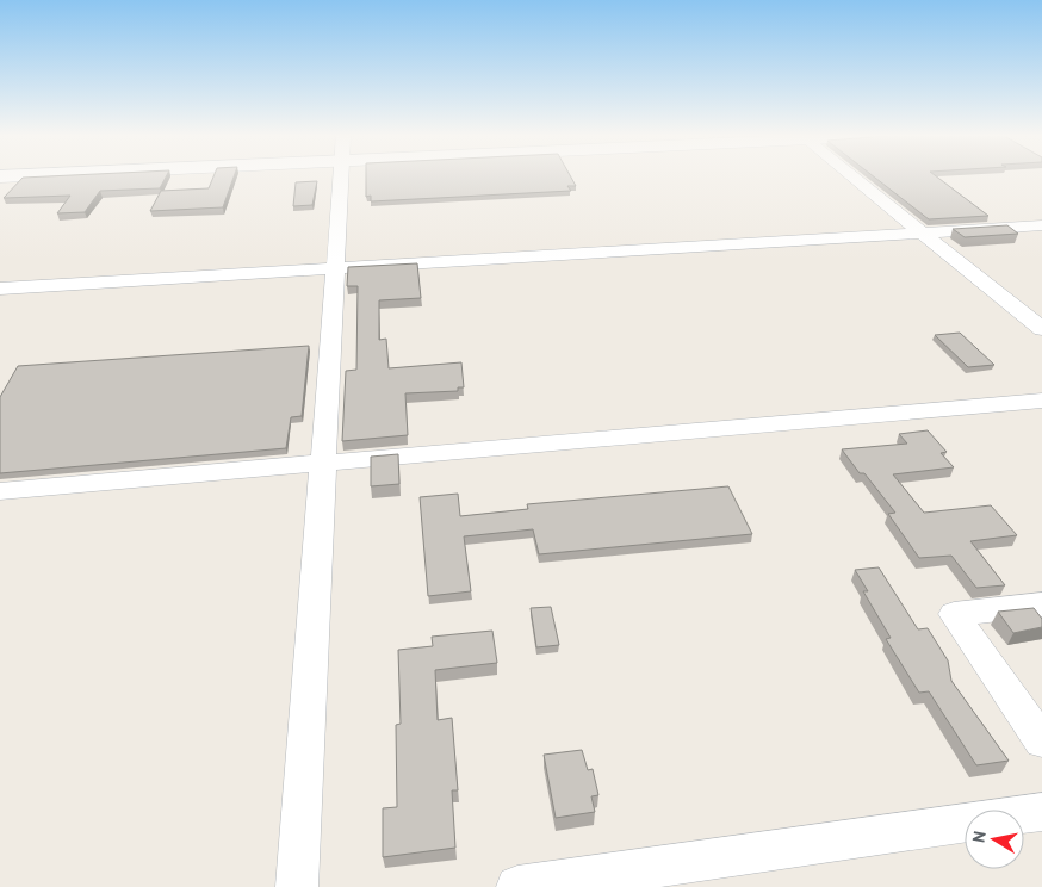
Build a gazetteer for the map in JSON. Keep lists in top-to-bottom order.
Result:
{
  "north": "left"
}
